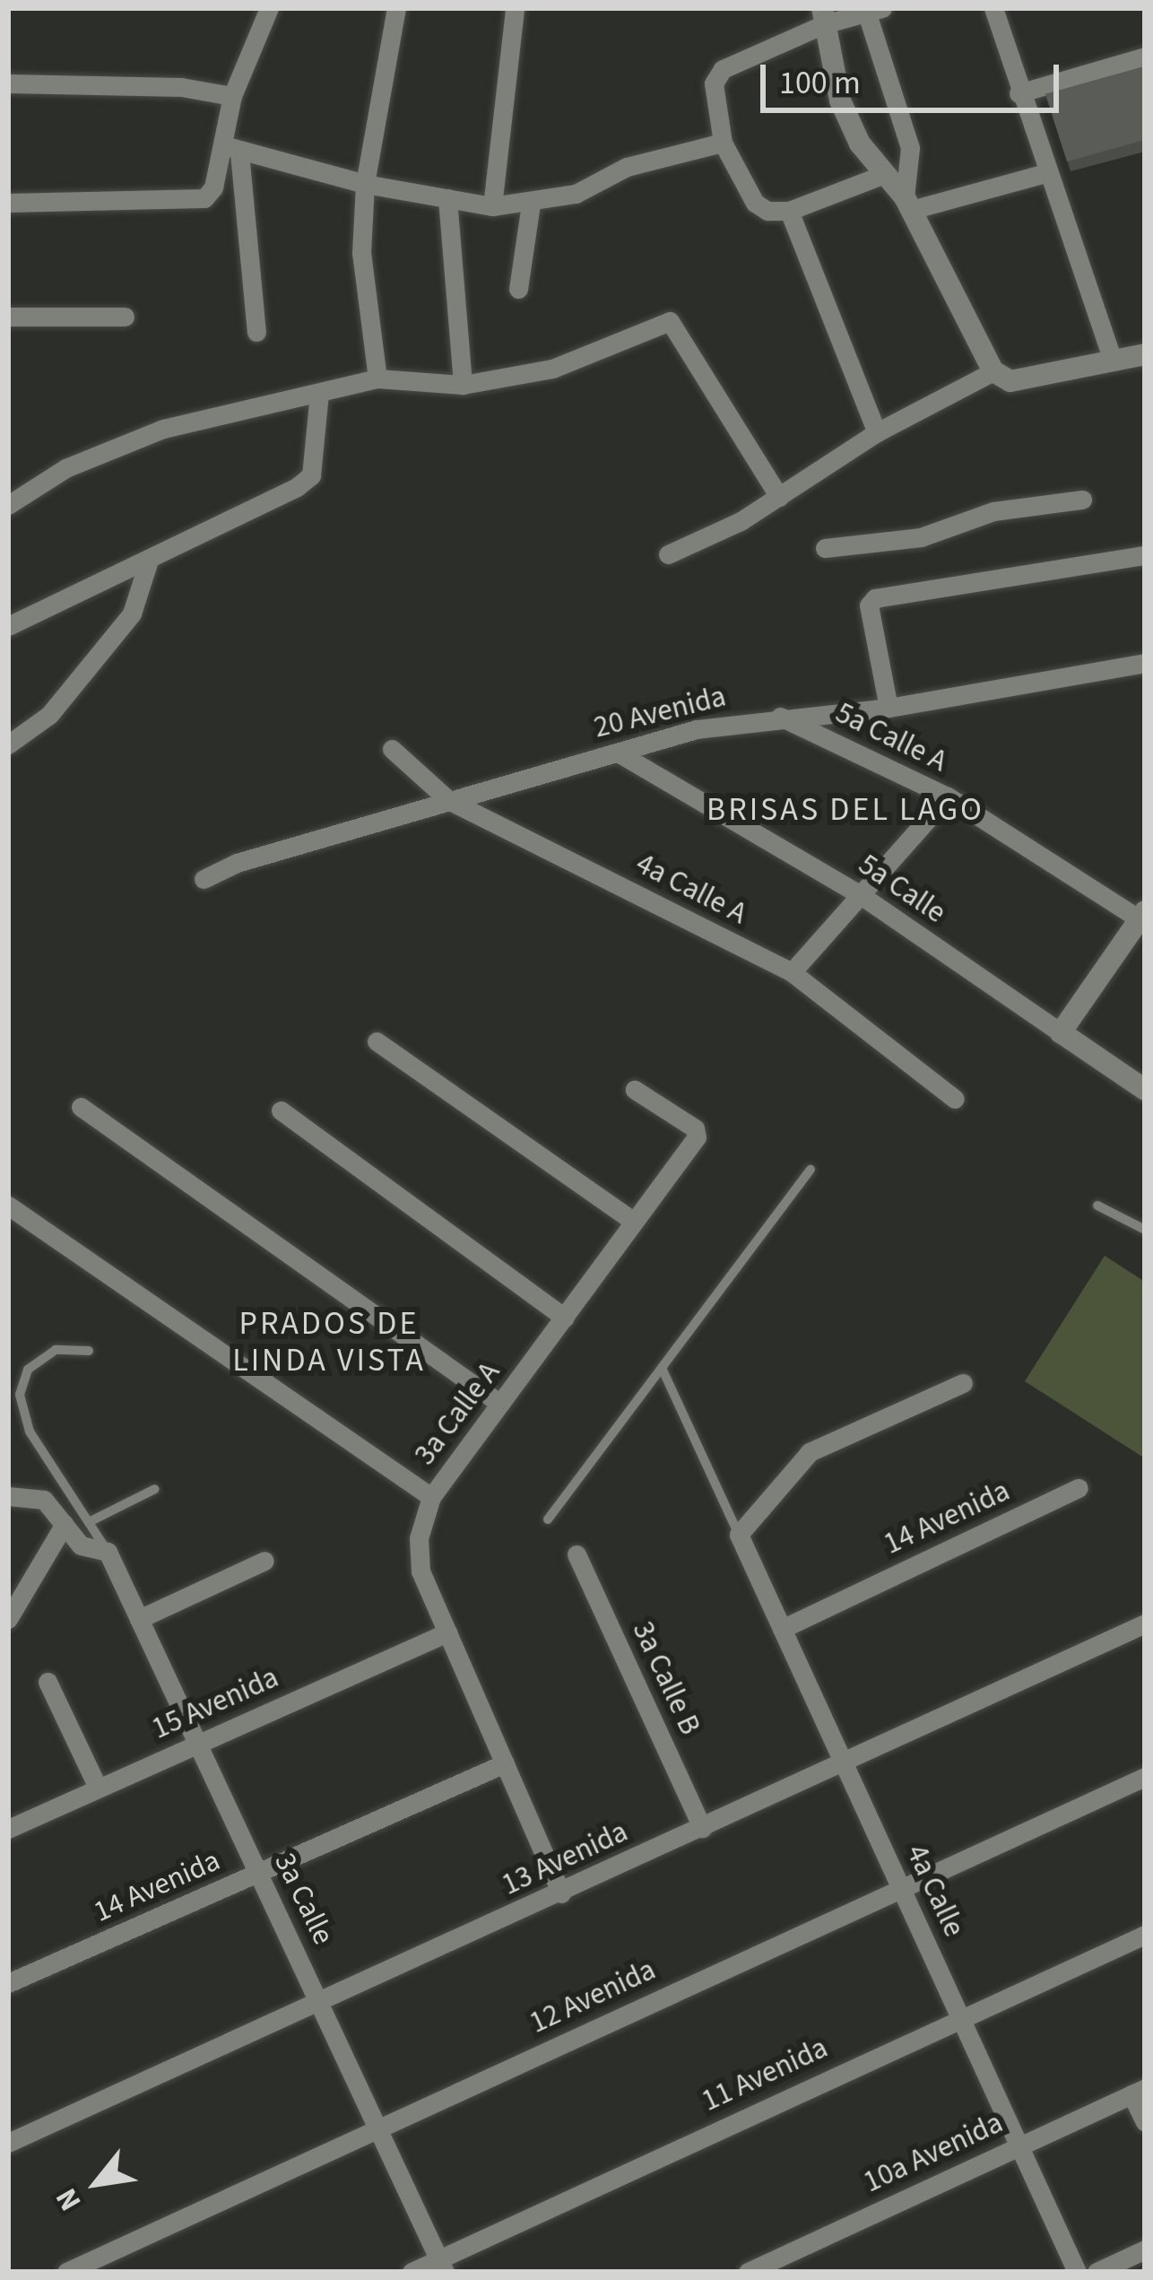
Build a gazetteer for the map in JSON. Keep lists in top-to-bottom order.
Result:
{
  "streets": {
    "street": [
      "20 Avenida",
      "5a Calle A",
      "4a Calle A",
      "5a Calle",
      "3a Calle A",
      "14 Avenida",
      "3a Calle B",
      "15 Avenida",
      "13 Avenida",
      "4a Calle",
      "3a Calle",
      "12 Avenida",
      "11 Avenida",
      "10a Avenida"
    ]
  },
  "crossings": [
    ["20 Avenida", "5a Calle A"],
    ["20 Avenida", "4a Calle A"],
    ["20 Avenida", "5a Calle"],
    ["3a Calle A", "14 Avenida"],
    ["3a Calle A", "15 Avenida"],
    ["3a Calle A", "13 Avenida"],
    ["14 Avenida", "4a Calle"],
    ["14 Avenida", "3a Calle"],
    ["3a Calle B", "13 Avenida"],
    ["15 Avenida", "3a Calle"],
    ["13 Avenida", "4a Calle"],
    ["13 Avenida", "3a Calle"],
    ["4a Calle", "12 Avenida"],
    ["4a Calle", "11 Avenida"],
    ["4a Calle", "10a Avenida"],
    ["3a Calle", "12 Avenida"],
    ["3a Calle", "11 Avenida"]
  ],
  "districts": ["BRISAS DEL LAGO", "PRADOS DE LINDA VISTA"],
  "scale_bar": "100 m",
  "north": "bottom left"
}
